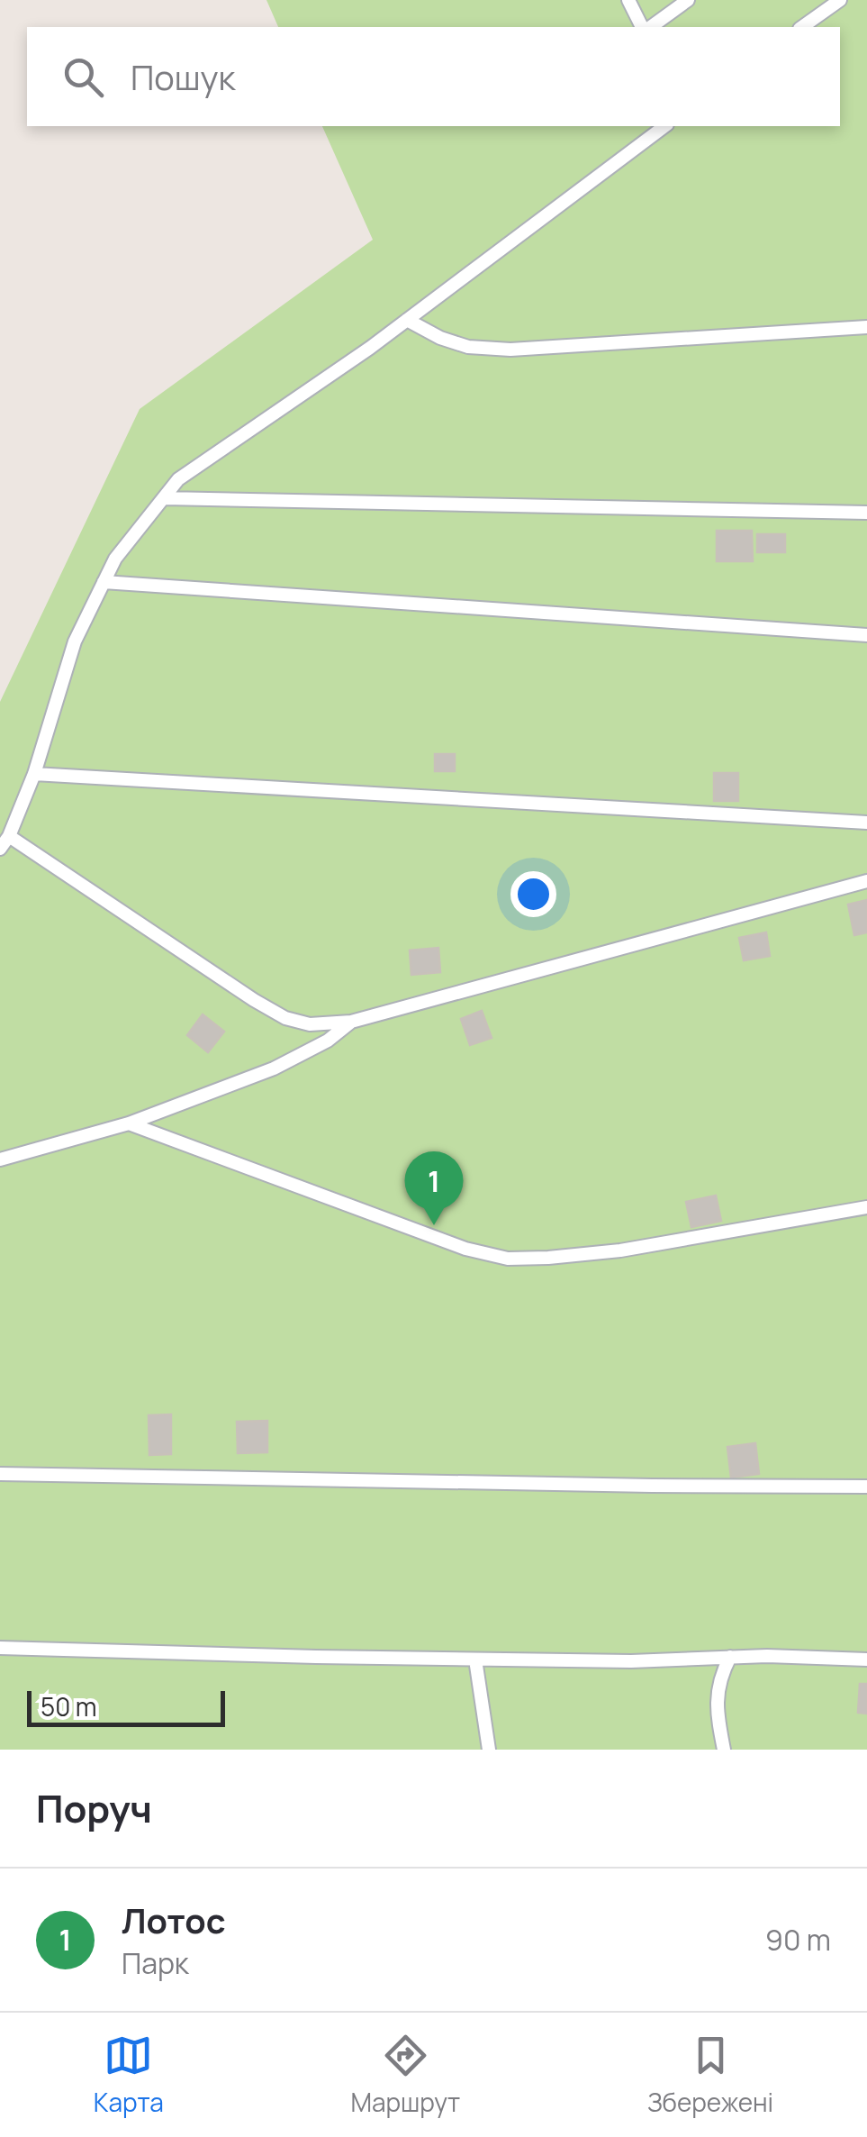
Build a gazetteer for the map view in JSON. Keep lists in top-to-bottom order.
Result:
{
  "scale_bar": "50 m",
  "page": {
    "search": "Пошук",
    "pins": "1",
    "scale": "50 m",
    "heading": "Поруч",
    "list": [
      {
        "mark": "1",
        "name": "Лотос",
        "note": "Парк",
        "value": "90 m"
      }
    ],
    "nav": ["Карта", "Маршрут", "Збережені"]
  }
}
